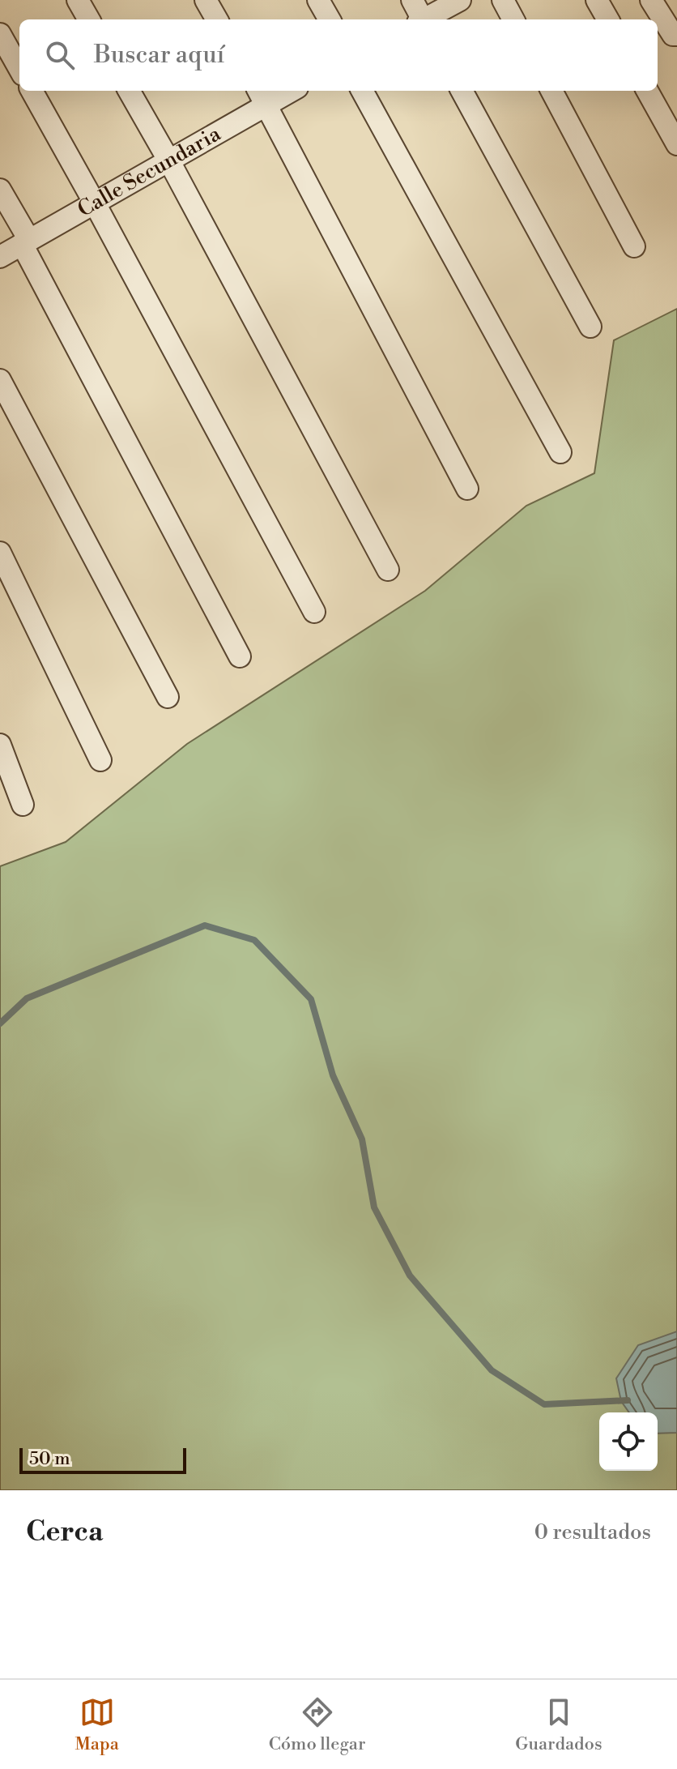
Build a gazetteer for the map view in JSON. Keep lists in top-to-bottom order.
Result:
{
  "streets": {
    "street": ["Calle Secundaria"]
  },
  "scale_bar": "50 m",
  "page": {
    "search": "Buscar aquí",
    "scale": "50 m",
    "heading": ["Cerca", "0 resultados"],
    "nav": ["Mapa", "Cómo llegar", "Guardados"]
  }
}
